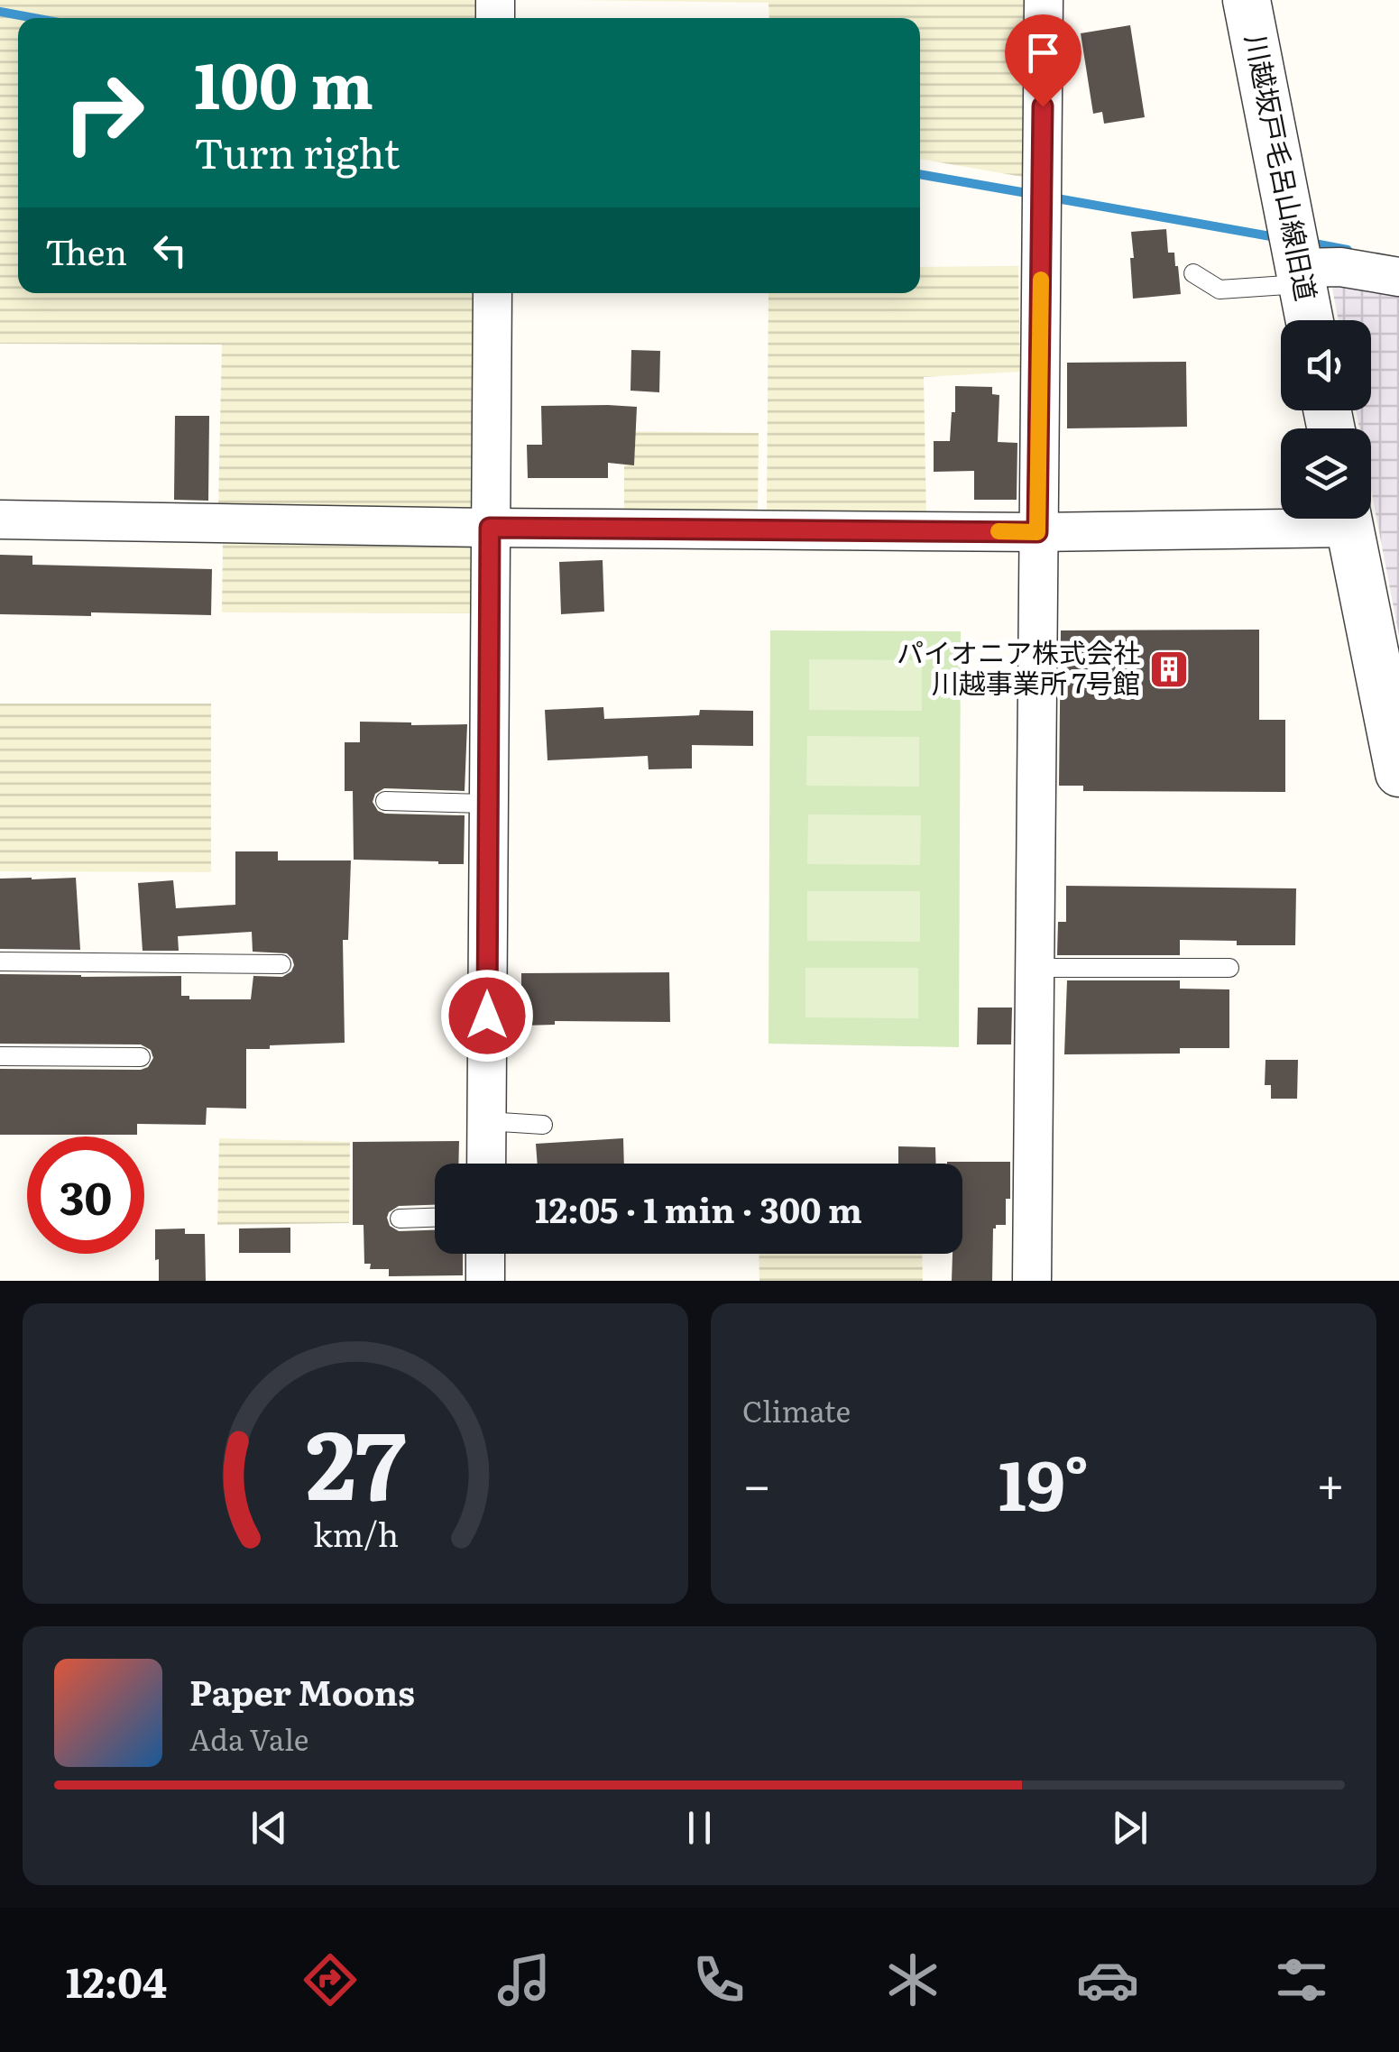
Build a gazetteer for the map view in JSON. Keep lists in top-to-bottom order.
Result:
{
  "streets": {
    "street": ["川越坂戸毛呂山線旧道"]
  },
  "places": {
    "building": ["パイオニア株式会社 川越事業所 7号館"]
  },
  "page": {
    "turn": ["100 m", "Turn right"],
    "then": "Then",
    "limit": "30",
    "trip": "12:05 · 1 min · 300 m",
    "tile": "Climate",
    "heat": ["−", "19°", "+"],
    "song": ["Paper Moons", "Ada Vale"],
    "tabs": "12:04",
    "gauge": ["27", "km/h"]
  }
}
